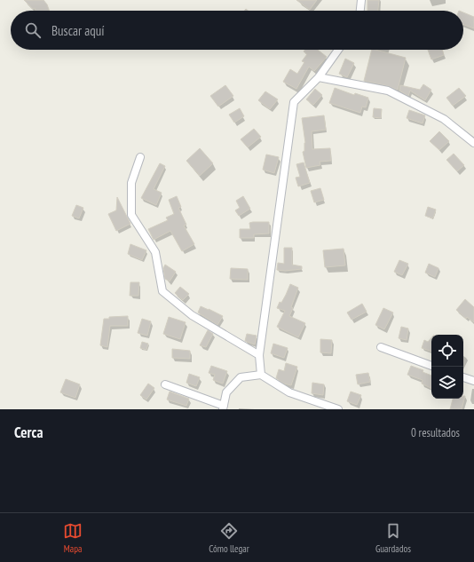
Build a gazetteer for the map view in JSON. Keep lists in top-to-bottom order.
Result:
{
  "page": {
    "search": "Buscar aquí",
    "heading": ["Cerca", "0 resultados"],
    "nav": ["Mapa", "Cómo llegar", "Guardados"]
  }
}
